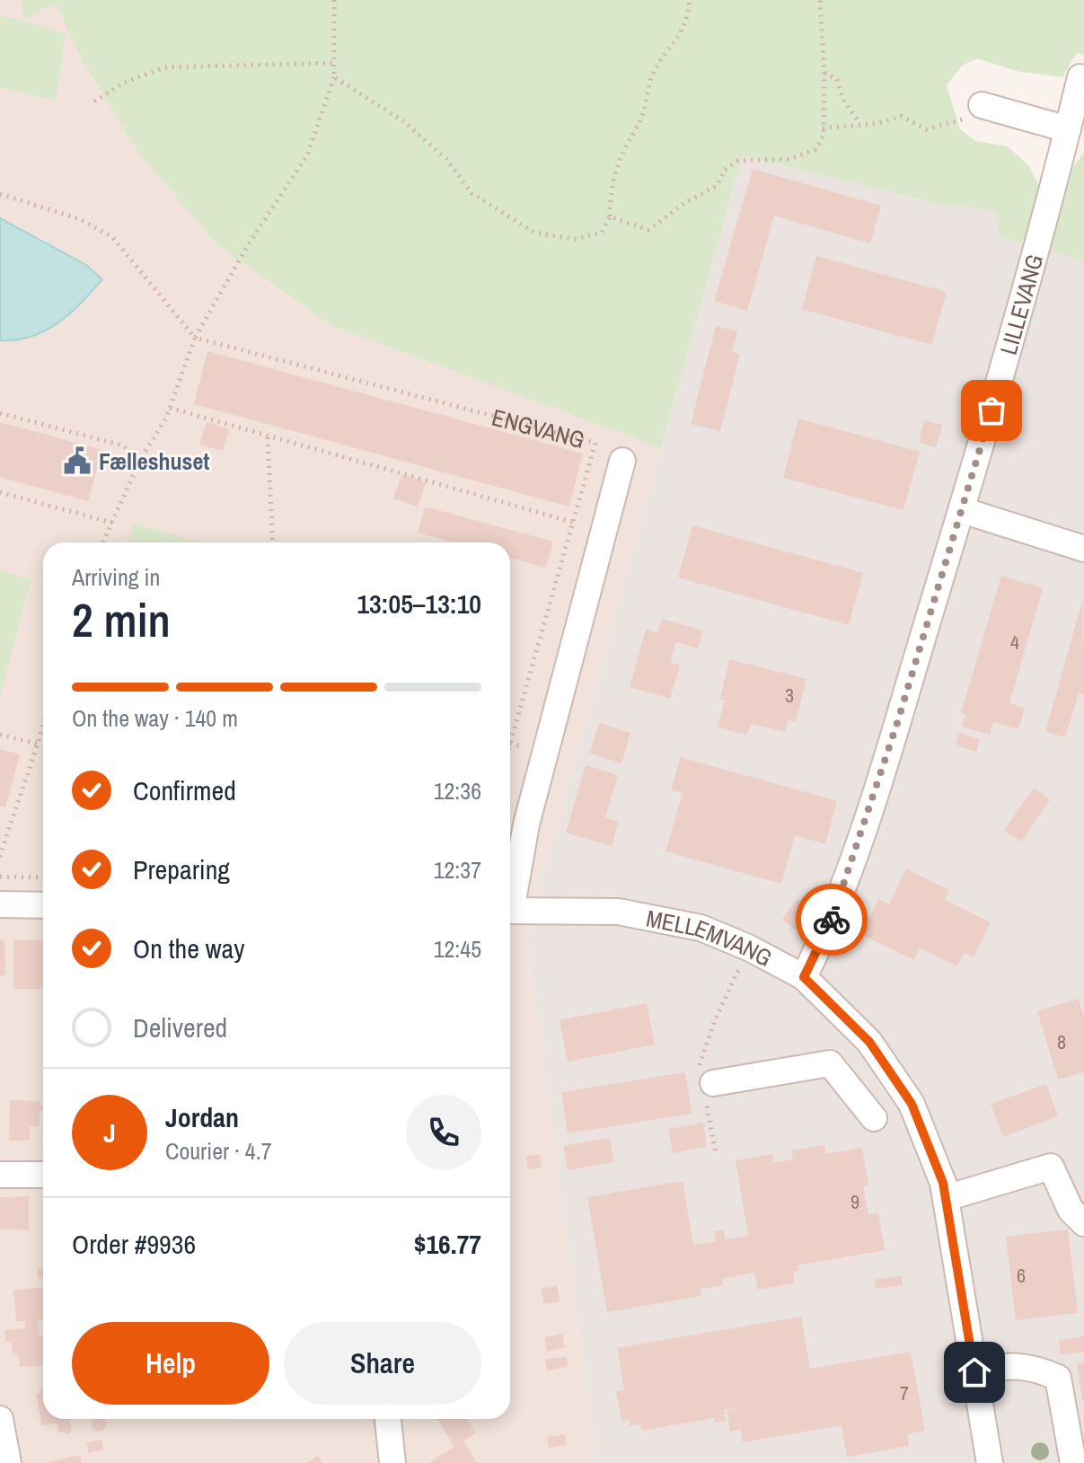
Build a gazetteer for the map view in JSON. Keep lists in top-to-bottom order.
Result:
{
  "streets": {
    "street": ["LILLEVANG", "MELLEMVANG"],
    "path": ["ENGVANG"]
  },
  "crossings": [
    ["LILLEVANG", "MELLEMVANG"]
  ],
  "places": {
    "public building": ["Fælleshuset"]
  },
  "house_numbers": [
    "4",
    "3",
    "8",
    "9",
    "6",
    "7"
  ],
  "page": {
    "heading": ["2 min", "Arriving in", "13:05–13:10"],
    "panel": [
      "Jordan",
      "Courier · 4.7",
      "Order #9936",
      "$16.77"
    ],
    "bar": "On the way · 140 m",
    "list": [
      ["Confirmed", "12:36"],
      ["Preparing", "12:37"],
      ["On the way", "12:45"],
      "Delivered"
    ],
    "round": "J",
    "buttons": ["Help", "Share"]
  }
}
